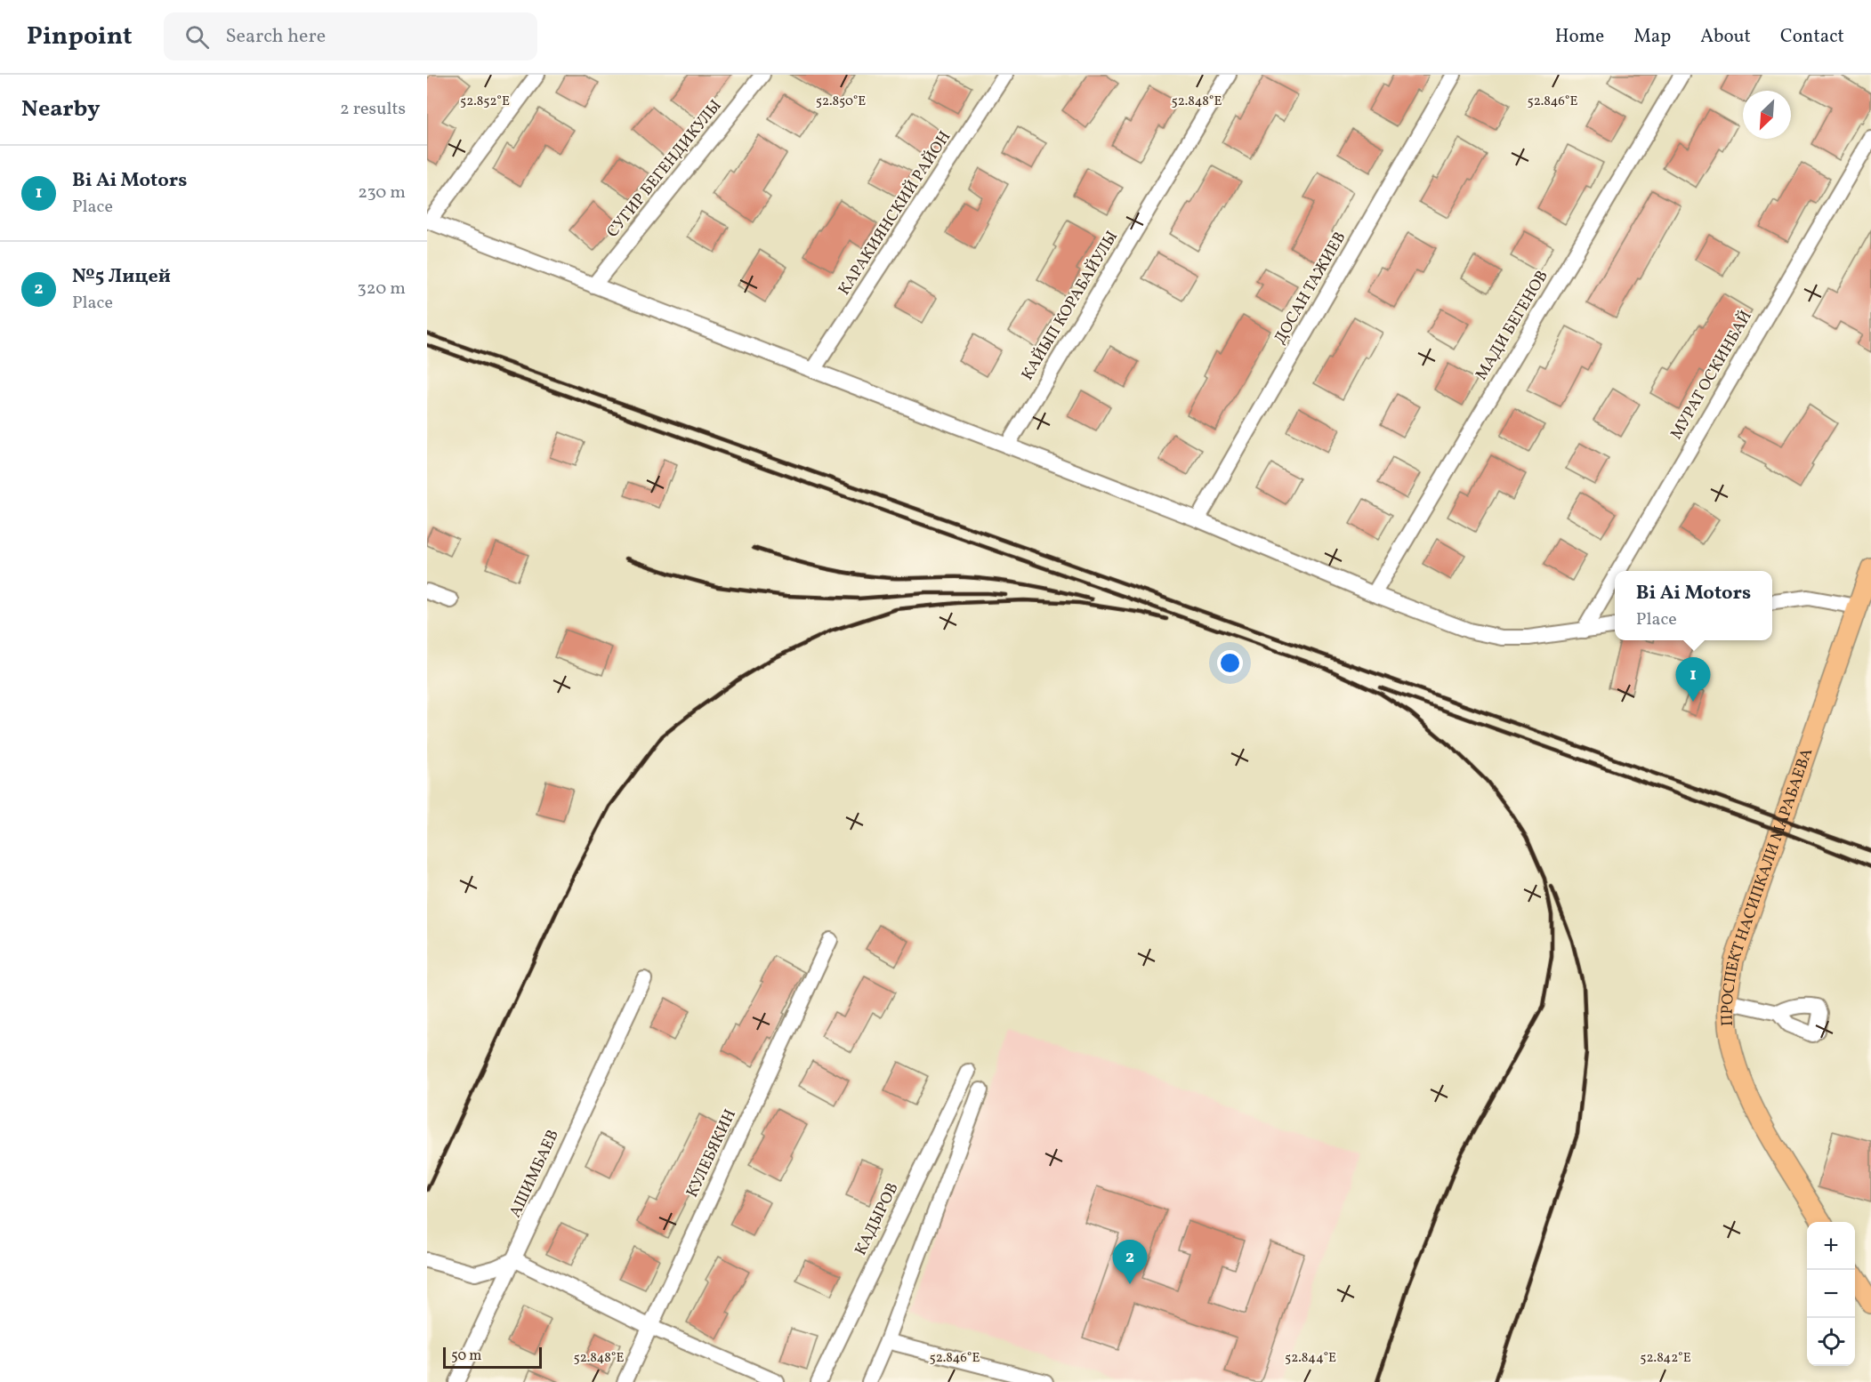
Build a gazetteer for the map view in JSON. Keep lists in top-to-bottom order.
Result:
{
  "streets": {
    "main road": ["ПРОСПЕКТ НАСИПКАЛИ МАРАБАЕВА"],
    "street": [
      "СУГИР БЕГЕНДИКУЛЫ",
      "КАРАКИЯНСКИЙ РАЙОН",
      "ДОСАН ТАЖИЕВ",
      "КАЙЫП КОРАБАЙУЛЫ",
      "МАДИ БЕГЕНОВ",
      "МУРАТ ОСКИНБАЙ",
      "КУЛЕБЯКИН",
      "АШИМБАЕВ",
      "КАДЫРОВ"
    ]
  },
  "scale_bar": "50 m",
  "north": "bottom left",
  "page": {
    "header": "Pinpoint",
    "search": "Search here",
    "nav": [
      "Home",
      "Map",
      "About",
      "Contact"
    ],
    "heading": ["Nearby", "2 results"],
    "list": [
      {
        "mark": "1",
        "name": "Bi Ai Motors",
        "note": "Place",
        "value": "230 m"
      },
      {
        "mark": "2",
        "name": "№5 Лицей",
        "note": "Place",
        "value": "320 m"
      }
    ],
    "popup": ["Bi Ai Motors", "Place"],
    "pins": ["1", "2"],
    "map_buttons": ["+", "−"],
    "scale": "50 m"
  },
  "coordinates": [
    "52.850°E",
    "52.848°E",
    "52.846°E",
    "52.852°E",
    "52.844°E",
    "52.842°E"
  ]
}
